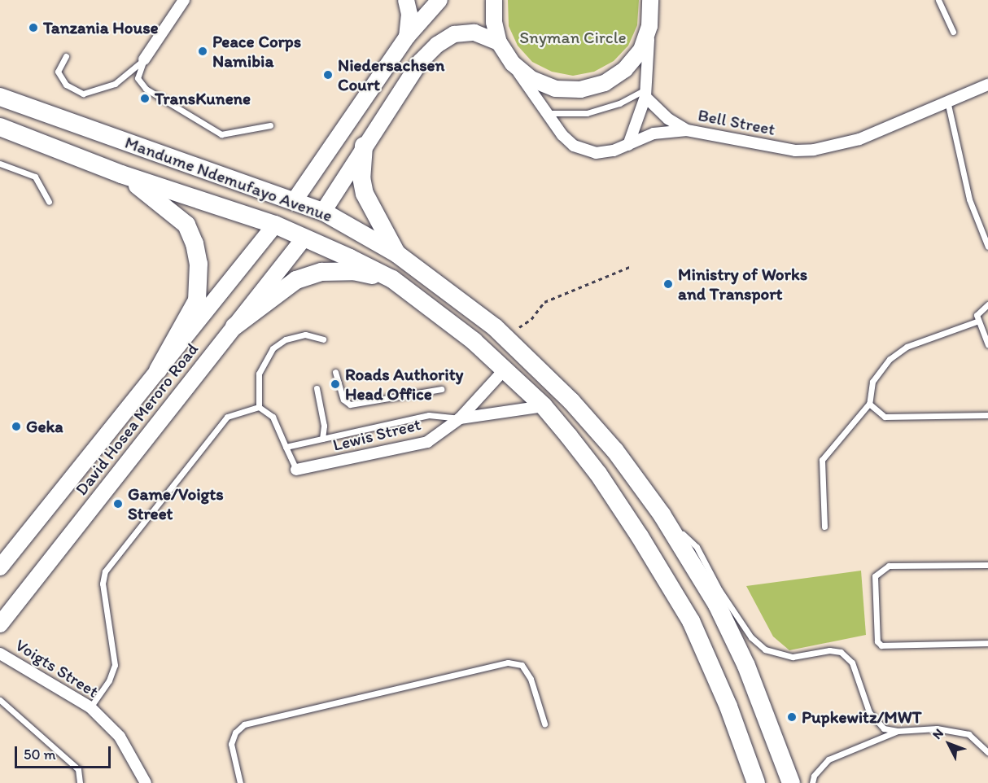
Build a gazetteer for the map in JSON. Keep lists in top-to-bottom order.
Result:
{
  "streets": {
    "main road": ["Mandume Ndemufayo Avenue", "David Hosea Meroro Road"],
    "street": ["Bell Street", "Lewis Street", "Voigts Street"]
  },
  "crossings": [
    ["Mandume Ndemufayo Avenue", "David Hosea Meroro Road"],
    ["Mandume Ndemufayo Avenue", "Lewis Street"]
  ],
  "parks": ["Snyman Circle"],
  "places": [
    "Tanzania House",
    "Peace Corps Namibia",
    "Niedersachsen Court",
    "TransKunene",
    "Ministry of Works and Transport",
    "Roads Authority Head Office",
    "Geka",
    "Game/Voigts Street",
    "Pupkewitz/MWT"
  ],
  "scale_bar": "50 m",
  "north": "top left"
}
